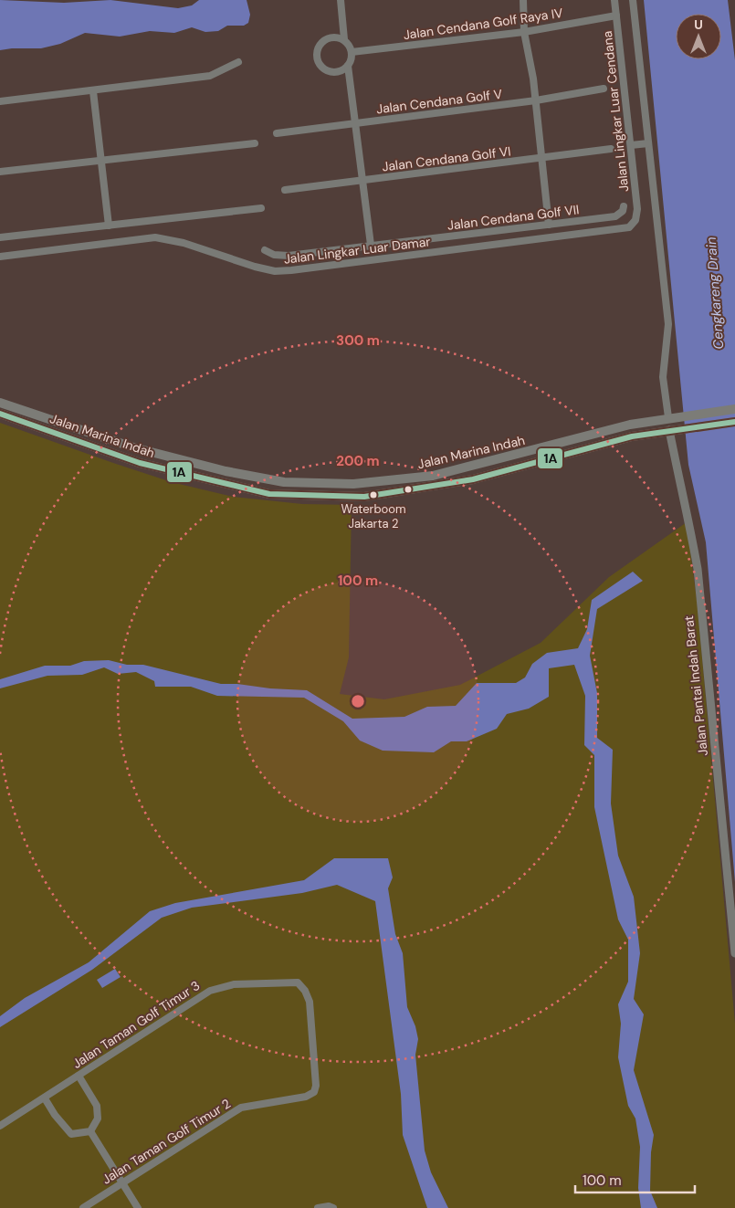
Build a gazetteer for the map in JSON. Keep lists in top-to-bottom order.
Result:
{
  "streets": {
    "main road": ["Jalan Marina Indah", "Jalan Pantai Indah Barat"],
    "street": [
      "Jalan Cendana Golf Raya IV",
      "Jalan Cendana Golf V",
      "Jalan Lingkar Luar Cendana",
      "Jalan Cendana Golf VI",
      "Jalan Cendana Golf VII",
      "Jalan Lingkar Luar Damar",
      "Jalan Taman Golf Timur 3",
      "Jalan Taman Golf Timur 2"
    ]
  },
  "crossings": [
    ["Jalan Cendana Golf Raya IV", "Jalan Lingkar Luar Cendana"],
    ["Jalan Lingkar Luar Cendana", "Jalan Lingkar Luar Damar"],
    ["Jalan Marina Indah", "Jalan Pantai Indah Barat"],
    ["Jalan Taman Golf Timur 3", "Jalan Taman Golf Timur 2"]
  ],
  "water": ["Cengkareng Drain"],
  "places": ["Waterboom Jakarta 2"],
  "lines": ["transit line 1A"],
  "scale_bar": "100 m",
  "north": "top",
  "rings": ["300 m", "200 m", "100 m"]
}
